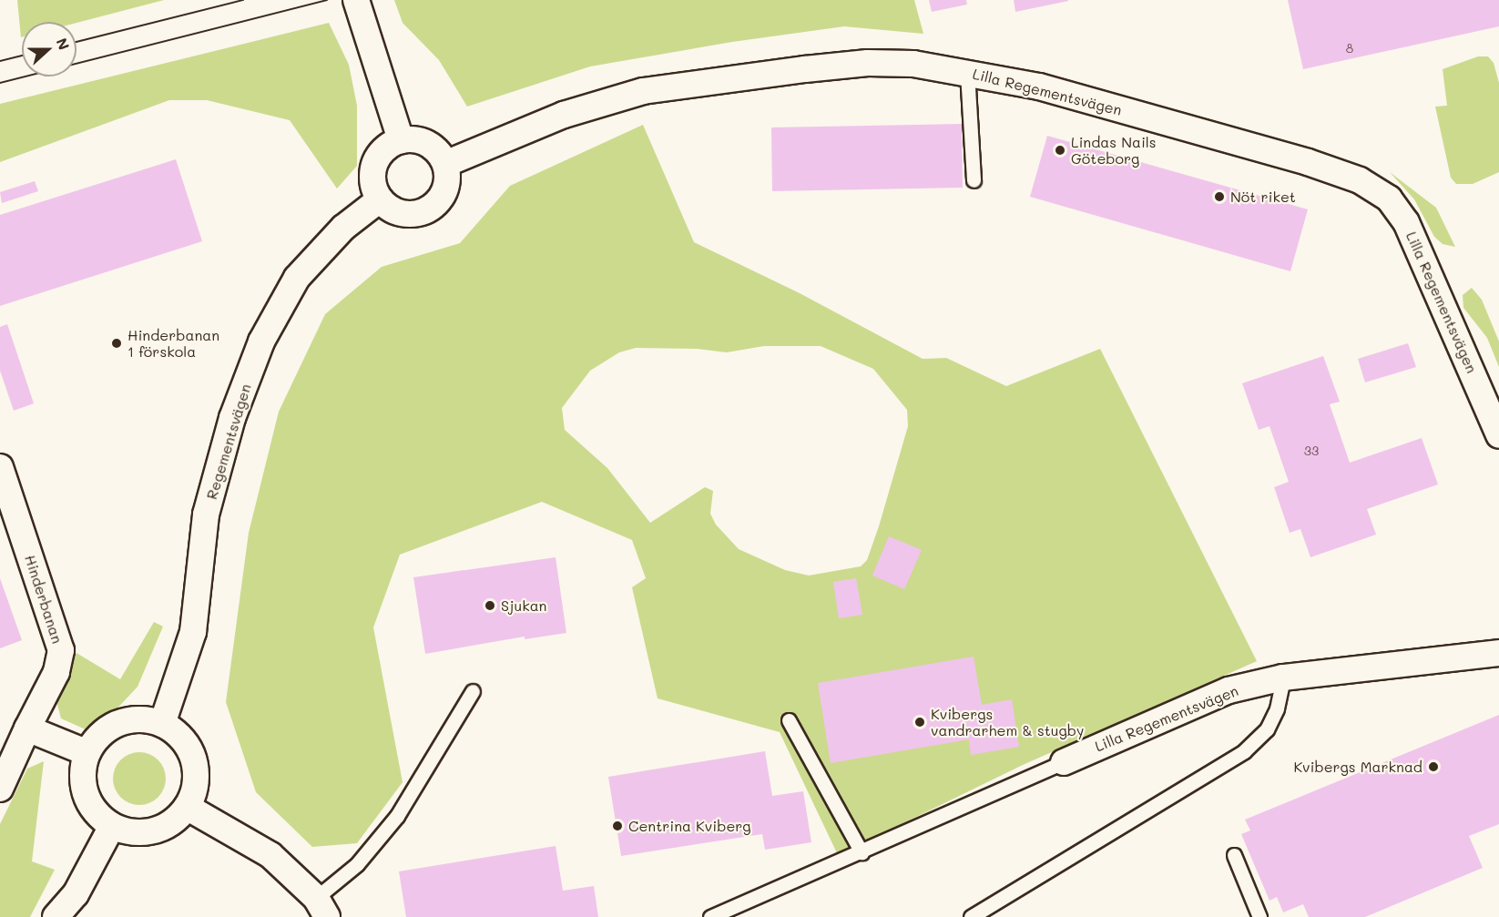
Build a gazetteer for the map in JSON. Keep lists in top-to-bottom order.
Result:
{
  "streets": {
    "street": ["Lilla Regementsvägen", "Regementsvägen", "Hinderbanan"]
  },
  "crossings": [
    ["Lilla Regementsvägen", "Regementsvägen"]
  ],
  "places": [
    "Lindas Nails Göteborg",
    "Nöt riket",
    "Hinderbanan 1 förskola",
    "Sjukan",
    "Kvibergs vandrarhem & stugby",
    "Kvibergs Marknad",
    "Centrina Kviberg"
  ],
  "house_numbers": ["8", "33"],
  "north": "right"
}
